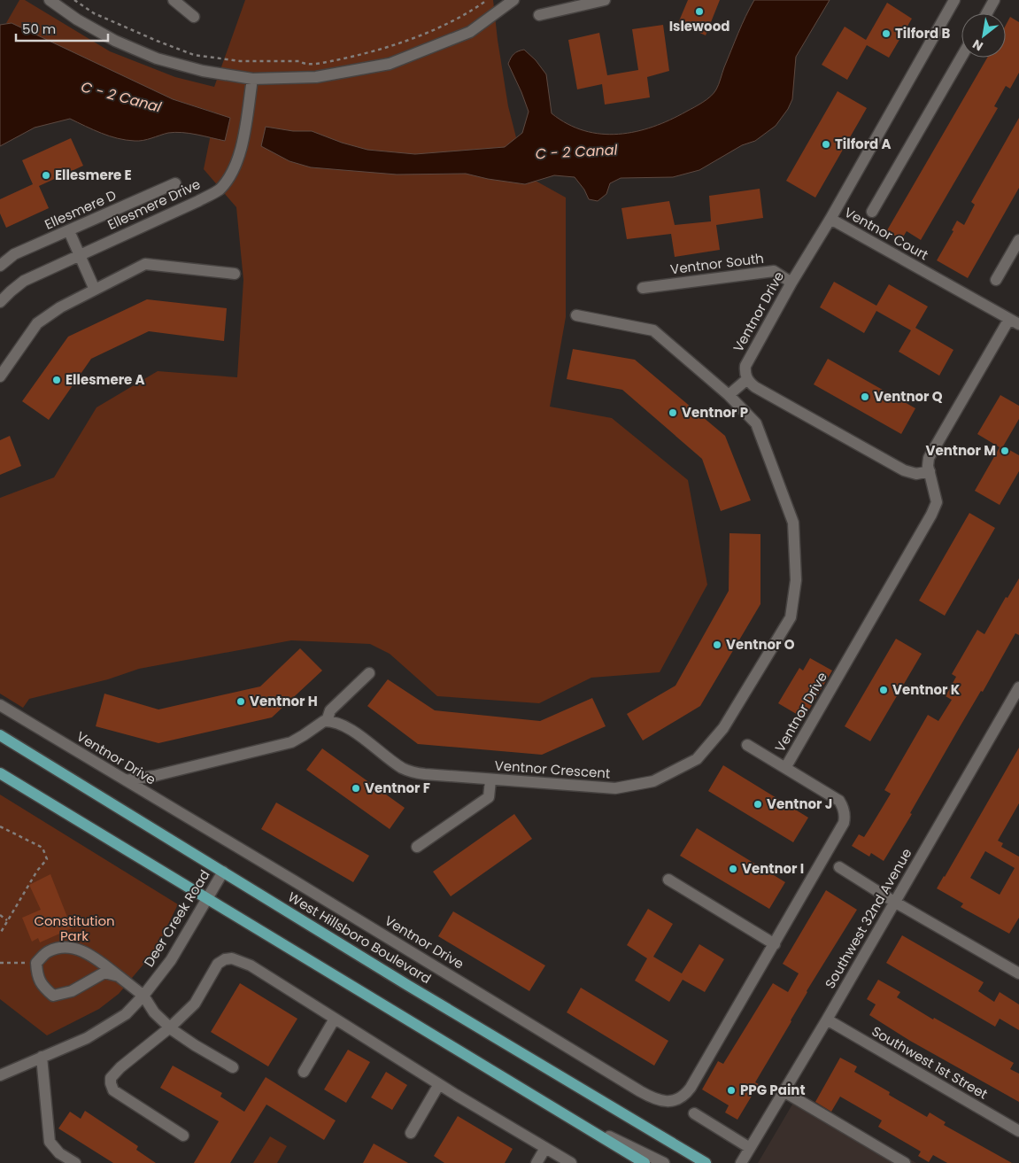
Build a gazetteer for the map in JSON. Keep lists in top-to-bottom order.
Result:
{
  "streets": {
    "main road": ["West Hillsboro Boulevard"],
    "street": [
      "Ellesmere Drive",
      "Ellesmere D",
      "Ventnor Court",
      "Ventnor South",
      "Ventnor Drive",
      "Ventnor Crescent",
      "Deer Creek Road",
      "Southwest 32nd Avenue",
      "Southwest 1st Street"
    ]
  },
  "crossings": [
    ["Ventnor Court", "Ventnor Drive"],
    ["Ventnor South", "Ventnor Drive"],
    ["Deer Creek Road", "West Hillsboro Boulevard"],
    ["Southwest 32nd Avenue", "Southwest 1st Street"]
  ],
  "water": ["C - 2 Canal"],
  "parks": ["Constitution Park"],
  "places": [
    "Islewood",
    "Tilford B",
    "Tilford A",
    "Ellesmere E",
    "Ellesmere A",
    "Ventnor Q",
    "Ventnor P",
    "Ventnor M",
    "Ventnor O",
    "Ventnor K",
    "Ventnor H",
    "Ventnor F",
    "Ventnor J",
    "Ventnor I",
    "PPG Paint"
  ],
  "scale_bar": "50 m",
  "north": "bottom left"
}
